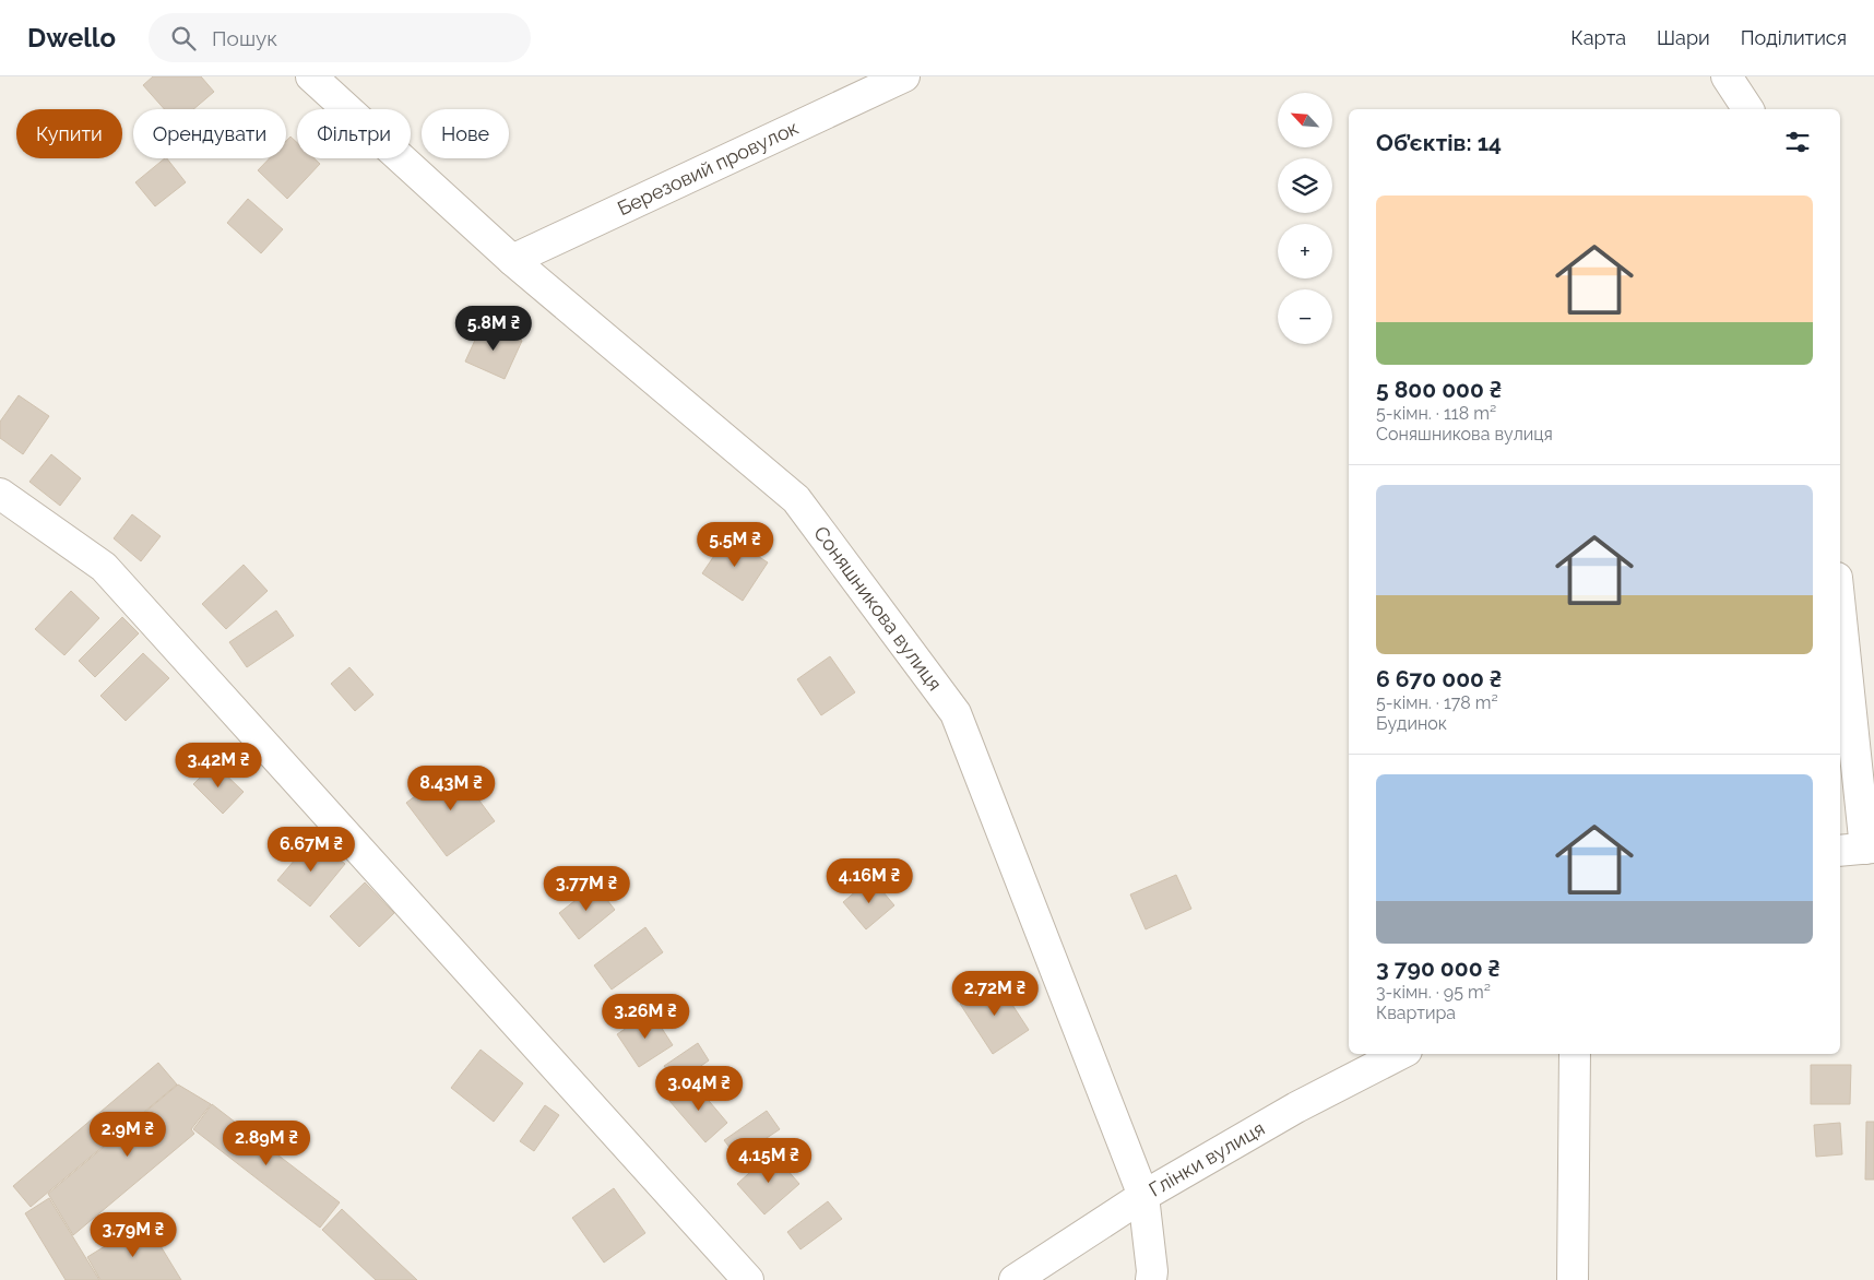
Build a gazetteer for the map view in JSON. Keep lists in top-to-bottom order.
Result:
{
  "streets": {
    "street": ["Березовий провулок", "Соняшникова вулиця", "Глінки вулиця"]
  },
  "crossings": [
    ["Березовий провулок", "Соняшникова вулиця"],
    ["Соняшникова вулиця", "Глінки вулиця"]
  ],
  "north": "top left",
  "page": {
    "header": "Dwello",
    "search": "Пошук",
    "nav": ["Карта", "Шари", "Поділитися"],
    "map_buttons": ["+", "−"],
    "chip": [
      "Купити",
      "Орендувати",
      "Фільтри",
      "Нове"
    ],
    "heading": "Об’єктів: 14",
    "list": [
      {
        "name": "5 800 000 ₴",
        "note": "5-кімн. · 118 m² · Соняшникова вулиця"
      },
      {
        "name": "6 670 000 ₴",
        "note": "5-кімн. · 178 m² · Будинок"
      },
      {
        "name": "3 790 000 ₴",
        "note": "3-кімн. · 95 m² · Квартира"
      }
    ],
    "price": [
      "5.8M ₴",
      "5.5M ₴",
      "3.42M ₴",
      "8.43M ₴",
      "6.67M ₴",
      "4.16M ₴",
      "3.77M ₴",
      "2.72M ₴",
      "3.26M ₴",
      "3.04M ₴",
      "2.9M ₴",
      "2.89M ₴",
      "4.15M ₴",
      "3.79M ₴"
    ]
  }
}
